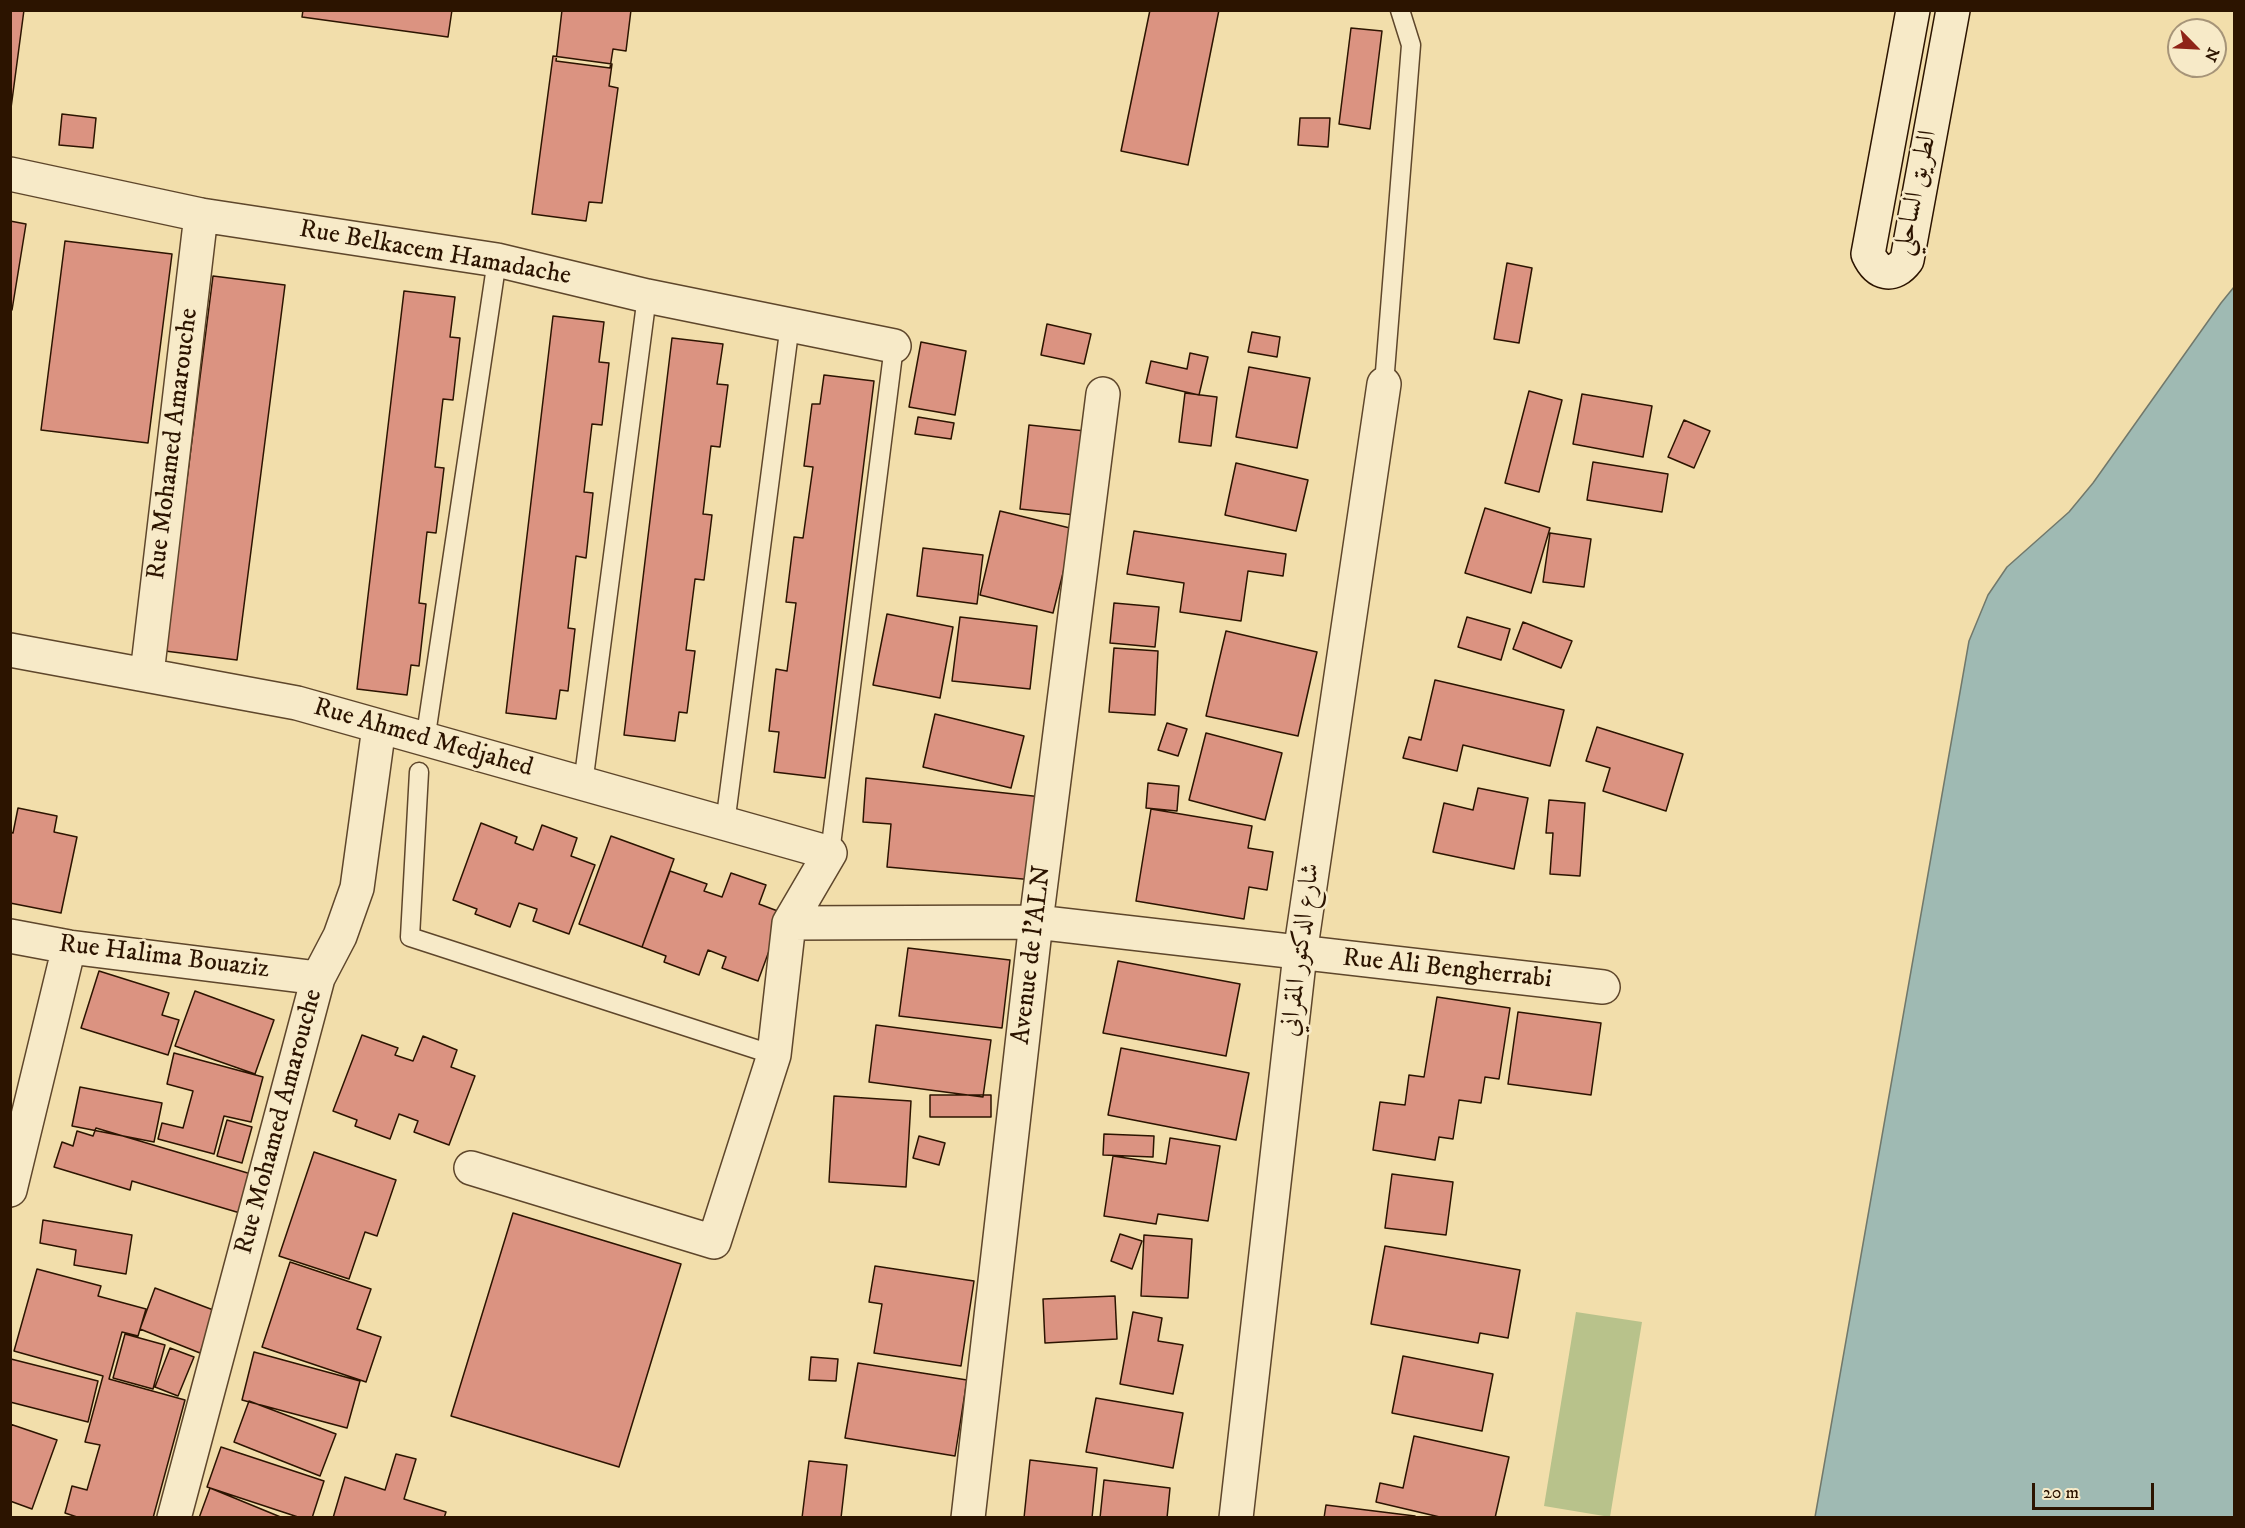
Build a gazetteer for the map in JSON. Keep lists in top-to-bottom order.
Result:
{
  "streets": {
    "street": [
      "الطريق الساحلي",
      "Rue Belkacem Hamadache",
      "Rue Mohamed Amarouche",
      "Rue Ahmed Medjahed",
      "شارع الدكتور المقراني",
      "Avenue de l'ALN",
      "Rue Halima Bouaziz",
      "Rue Ali Bengherrabi"
    ]
  },
  "crossings": [
    ["Rue Belkacem Hamadache", "Rue Mohamed Amarouche"],
    ["Rue Mohamed Amarouche", "Rue Ahmed Medjahed"],
    ["Rue Mohamed Amarouche", "Rue Halima Bouaziz"],
    ["شارع الدكتور المقراني", "Rue Ali Bengherrabi"],
    ["Avenue de l'ALN", "Rue Ali Bengherrabi"]
  ],
  "scale_bar": "20 m",
  "north": "bottom right"
}
